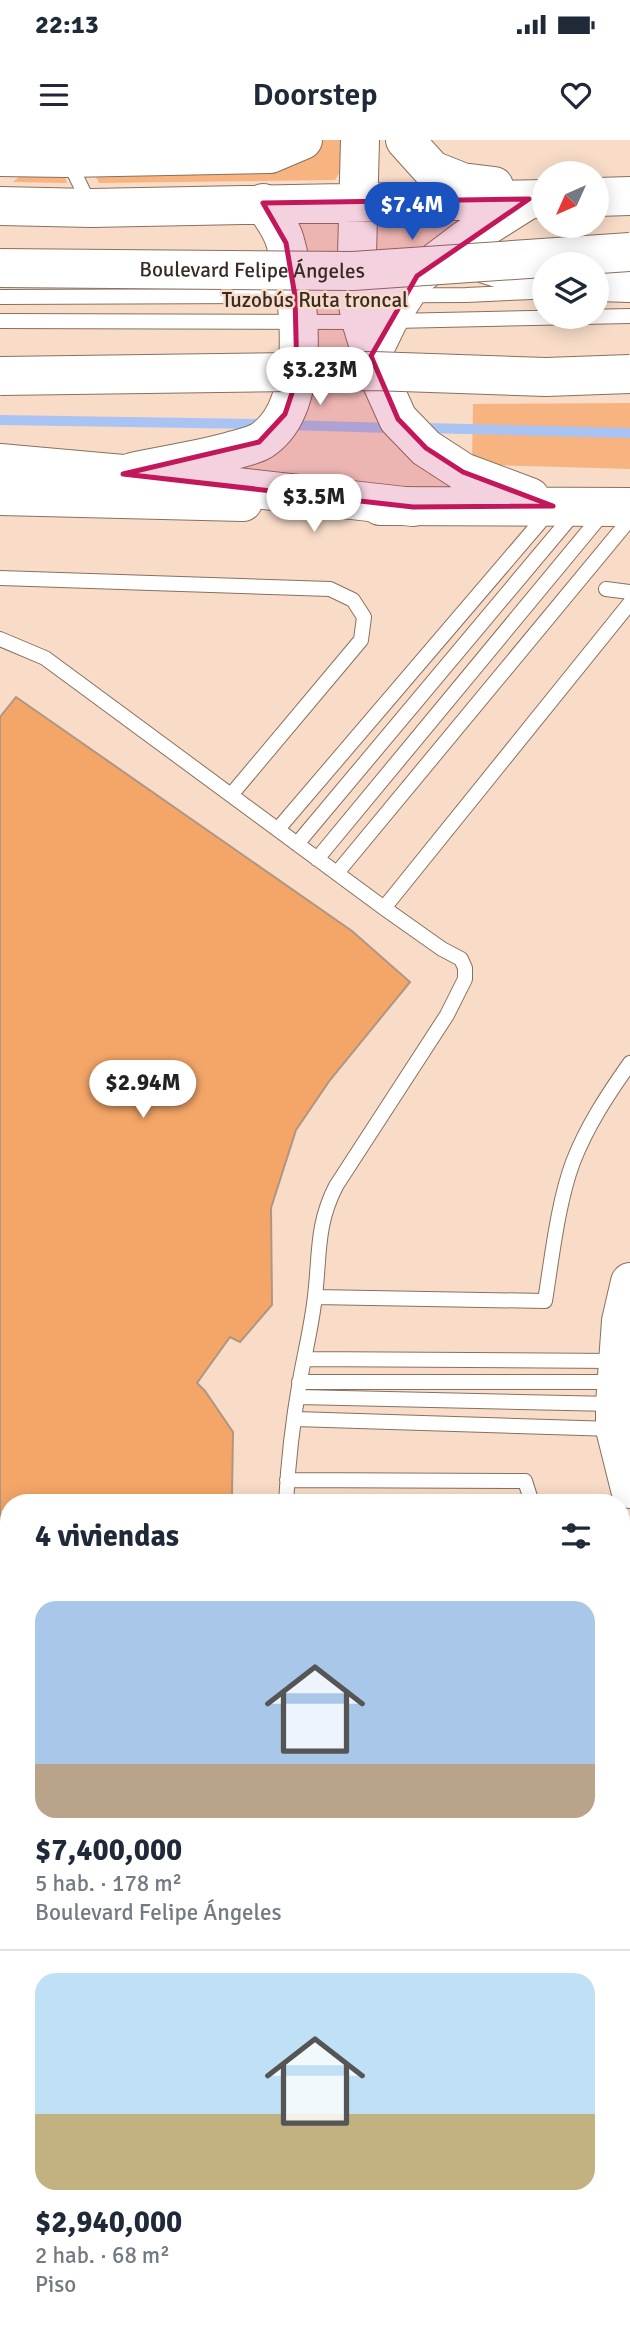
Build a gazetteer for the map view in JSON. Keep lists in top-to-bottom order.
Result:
{
  "streets": {
    "main road": ["Boulevard Felipe Ángeles"],
    "lane": ["Tuzobús Ruta troncal"]
  },
  "north": "bottom left",
  "page": {
    "status": "22:13",
    "header": "Doorstep",
    "price": [
      "$7.4M",
      "$3.23M",
      "$3.5M",
      "$2.94M"
    ],
    "heading": "4 viviendas",
    "list": [
      {
        "name": "$7,400,000",
        "note": "5 hab. · 178 m² · Boulevard Felipe Ángeles"
      },
      {
        "name": "$2,940,000",
        "note": "2 hab. · 68 m² · Piso"
      }
    ]
  }
}
